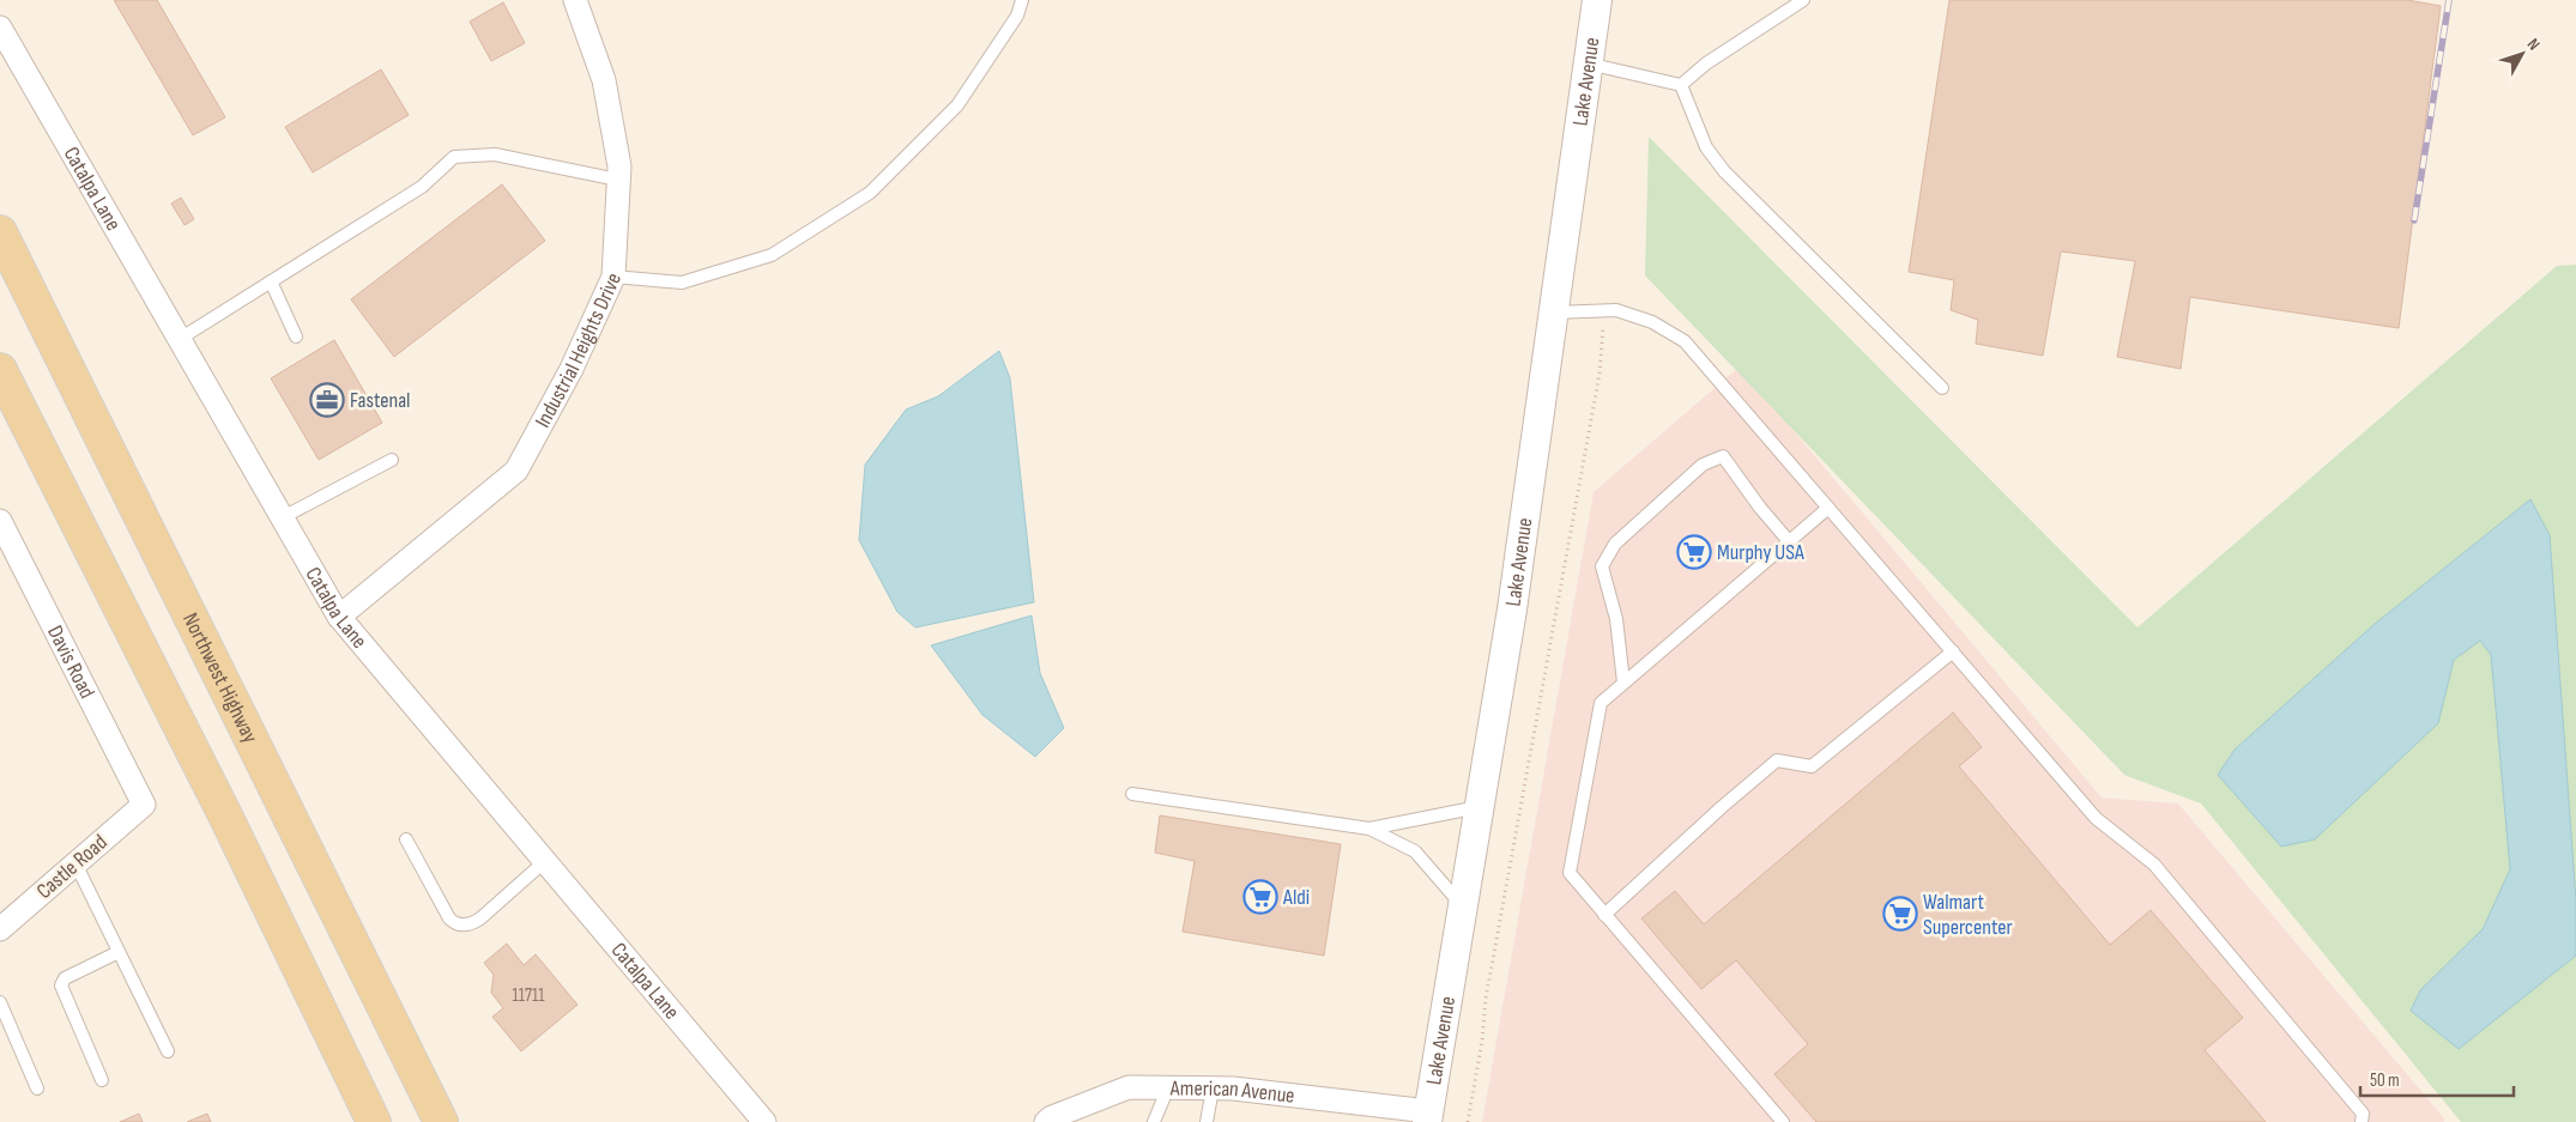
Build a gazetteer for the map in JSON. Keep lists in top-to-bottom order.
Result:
{
  "streets": {
    "main road": ["Northwest Highway"],
    "street": [
      "Lake Avenue",
      "Catalpa Lane",
      "Industrial Heights Drive",
      "Davis Road",
      "Castle Road",
      "American Avenue"
    ]
  },
  "crossings": [
    ["Lake Avenue", "American Avenue"],
    ["Catalpa Lane", "Industrial Heights Drive"],
    ["Davis Road", "Castle Road"]
  ],
  "places": {
    "office": ["Fastenal"],
    "supermarket": ["Murphy USA", "Aldi", "Walmart Supercenter"]
  },
  "house_numbers": ["11711"],
  "scale_bar": "50 m",
  "north": "top right"
}
